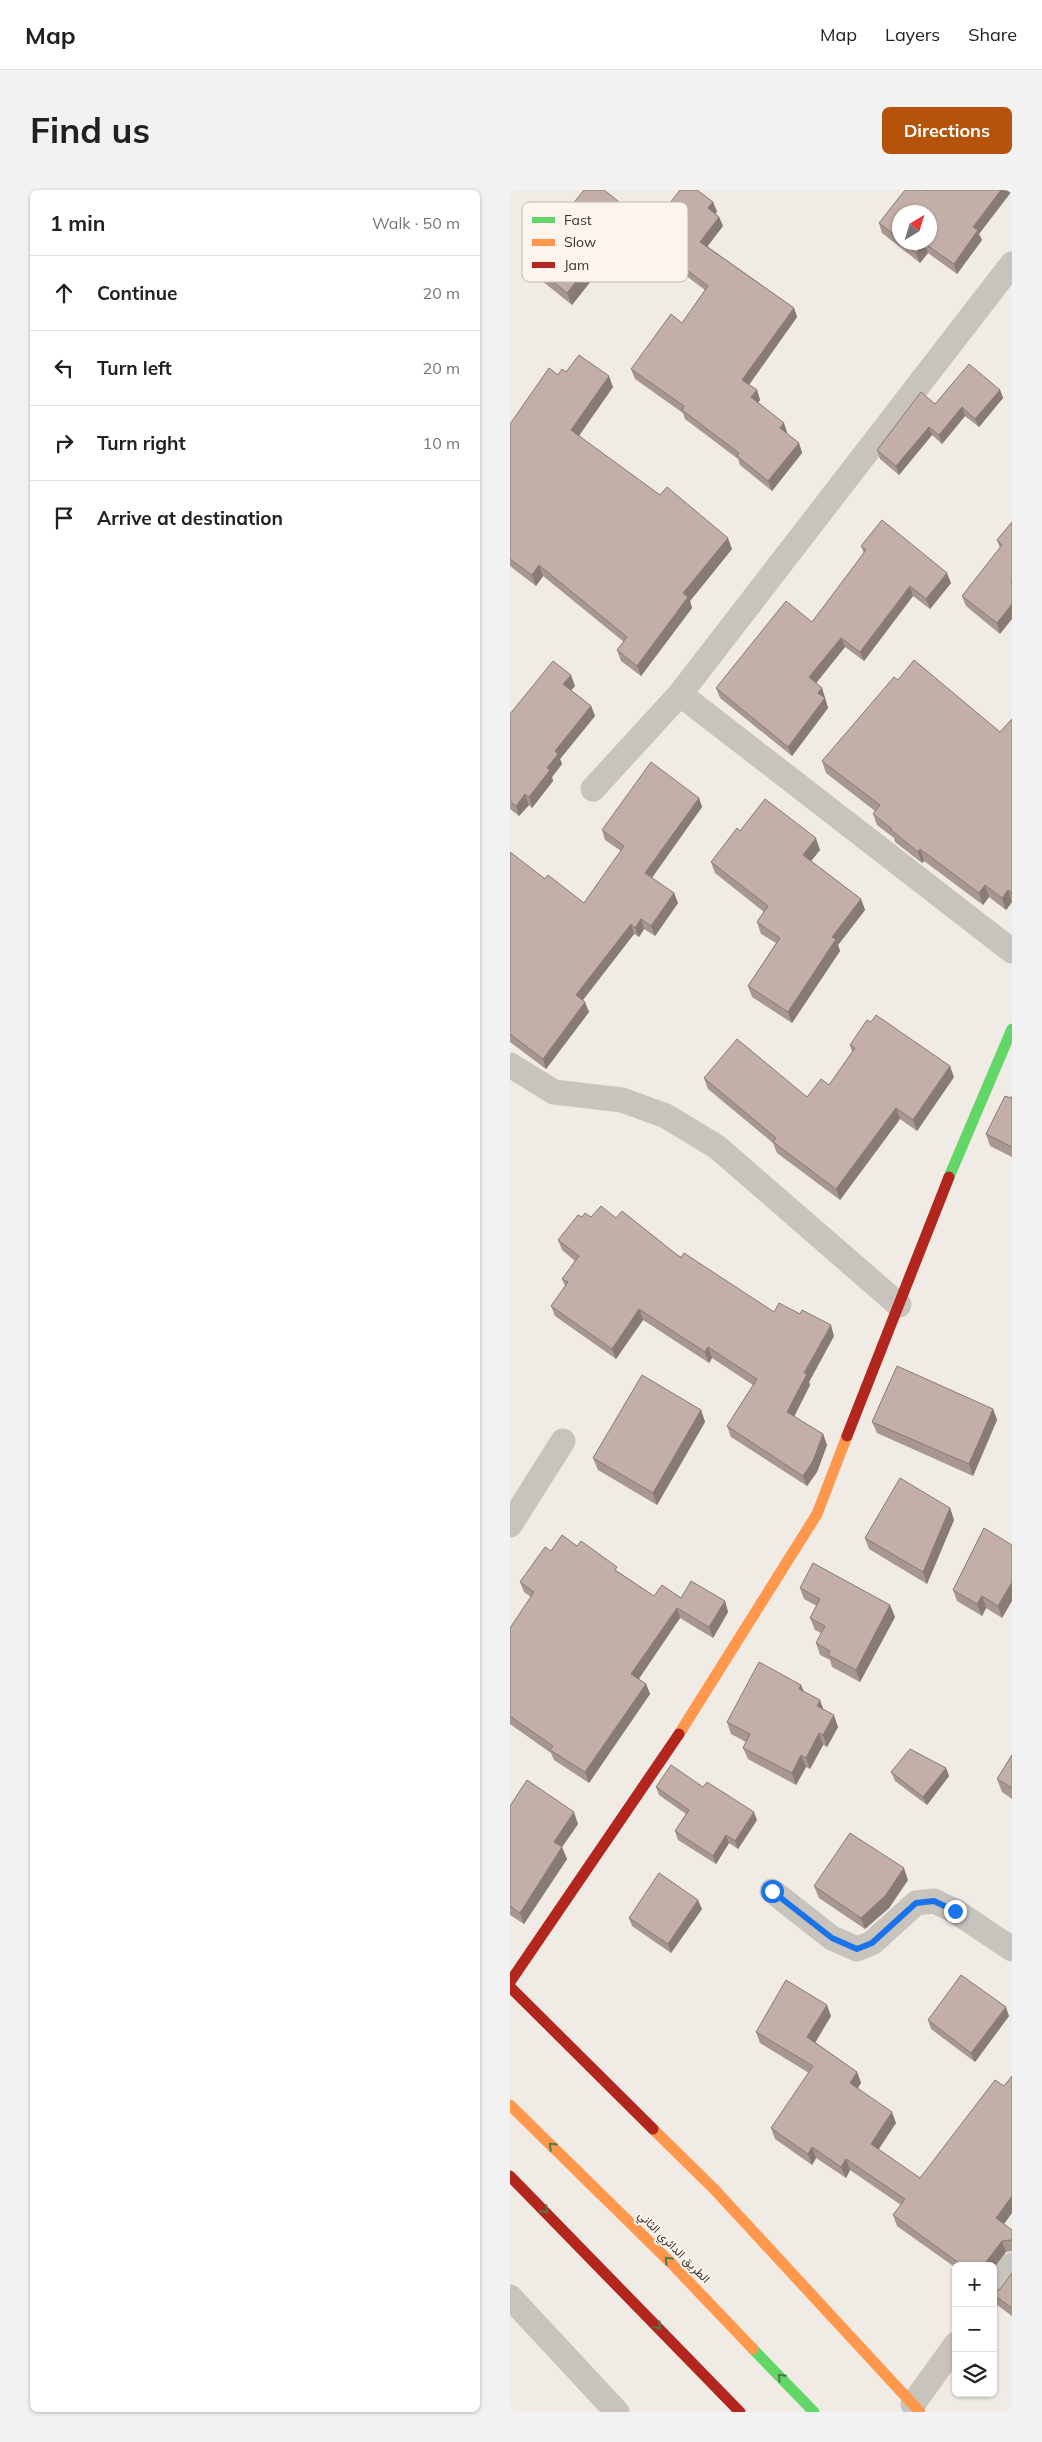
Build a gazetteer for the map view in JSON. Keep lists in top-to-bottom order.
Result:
{
  "streets": {
    "main road": ["الطريق الدائري الثاني"]
  },
  "legend": ["Fast", "Slow", "Jam"],
  "north": "top right",
  "page": {
    "header": "Map",
    "nav": ["Map", "Layers", "Share"],
    "buttons": "Directions",
    "title": "Find us",
    "heading": ["1 min", "Walk · 50 m"],
    "list": [
      ["Continue", "20 m"],
      ["Turn left", "20 m"],
      ["Turn right", "10 m"],
      "Arrive at destination"
    ],
    "map_buttons": ["+", "−"]
  }
}
